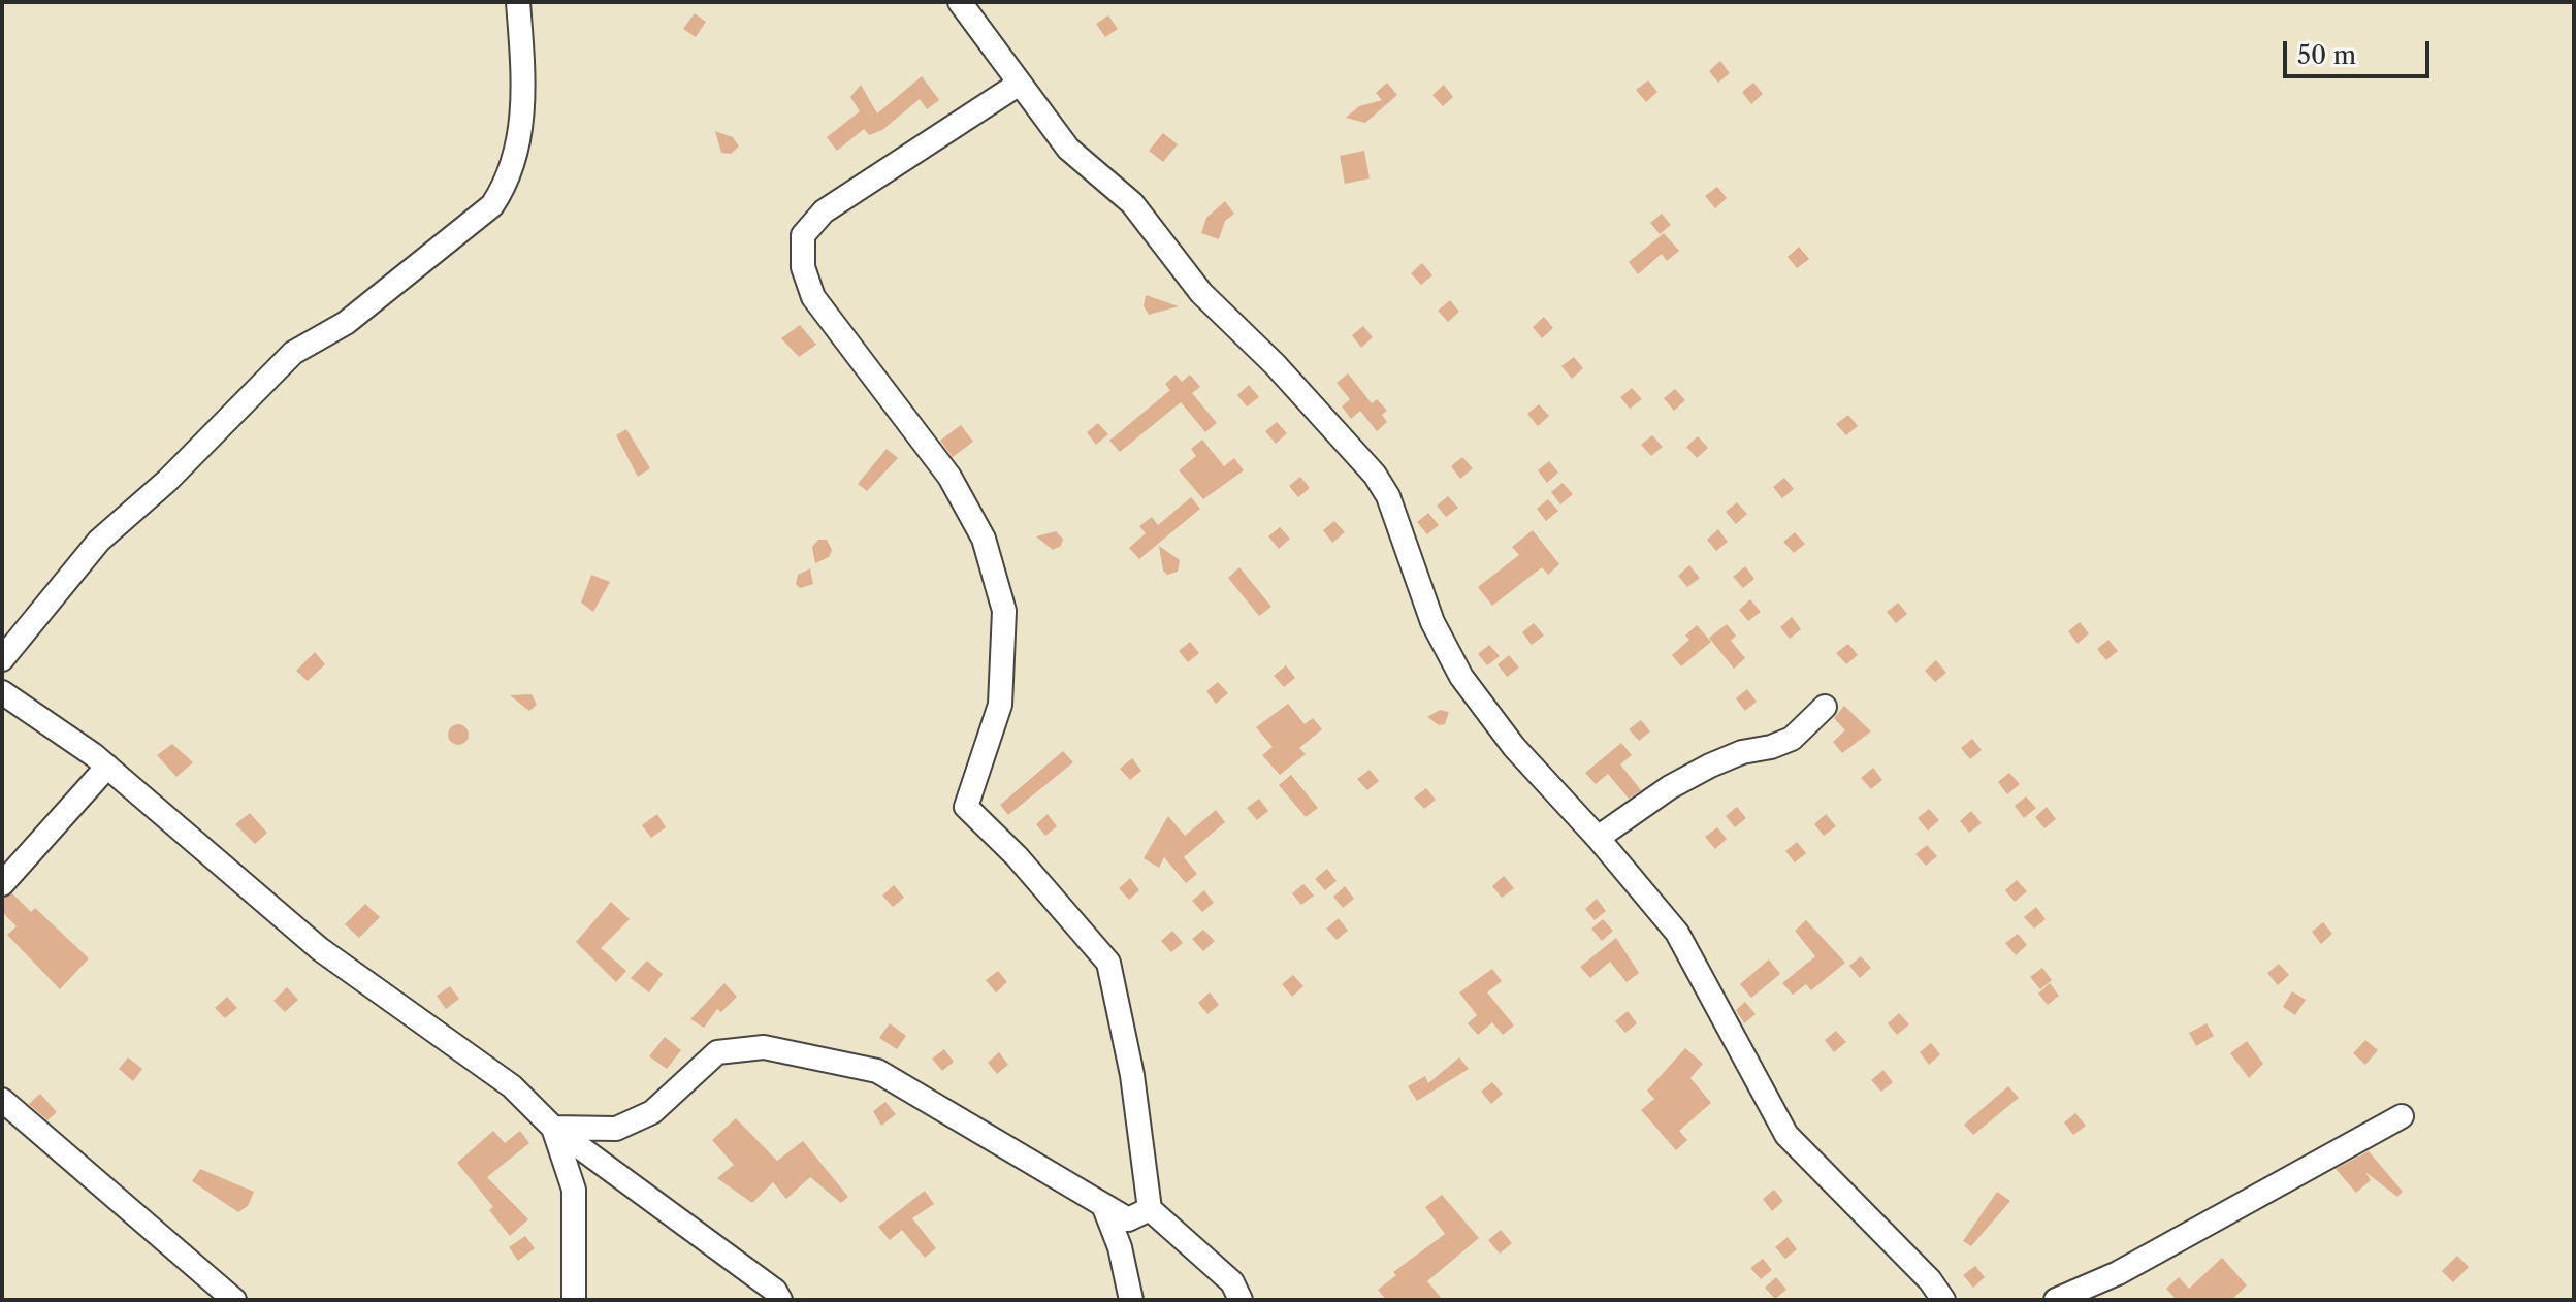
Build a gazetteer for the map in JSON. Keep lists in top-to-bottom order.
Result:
{
  "scale_bar": "50 m"
}
